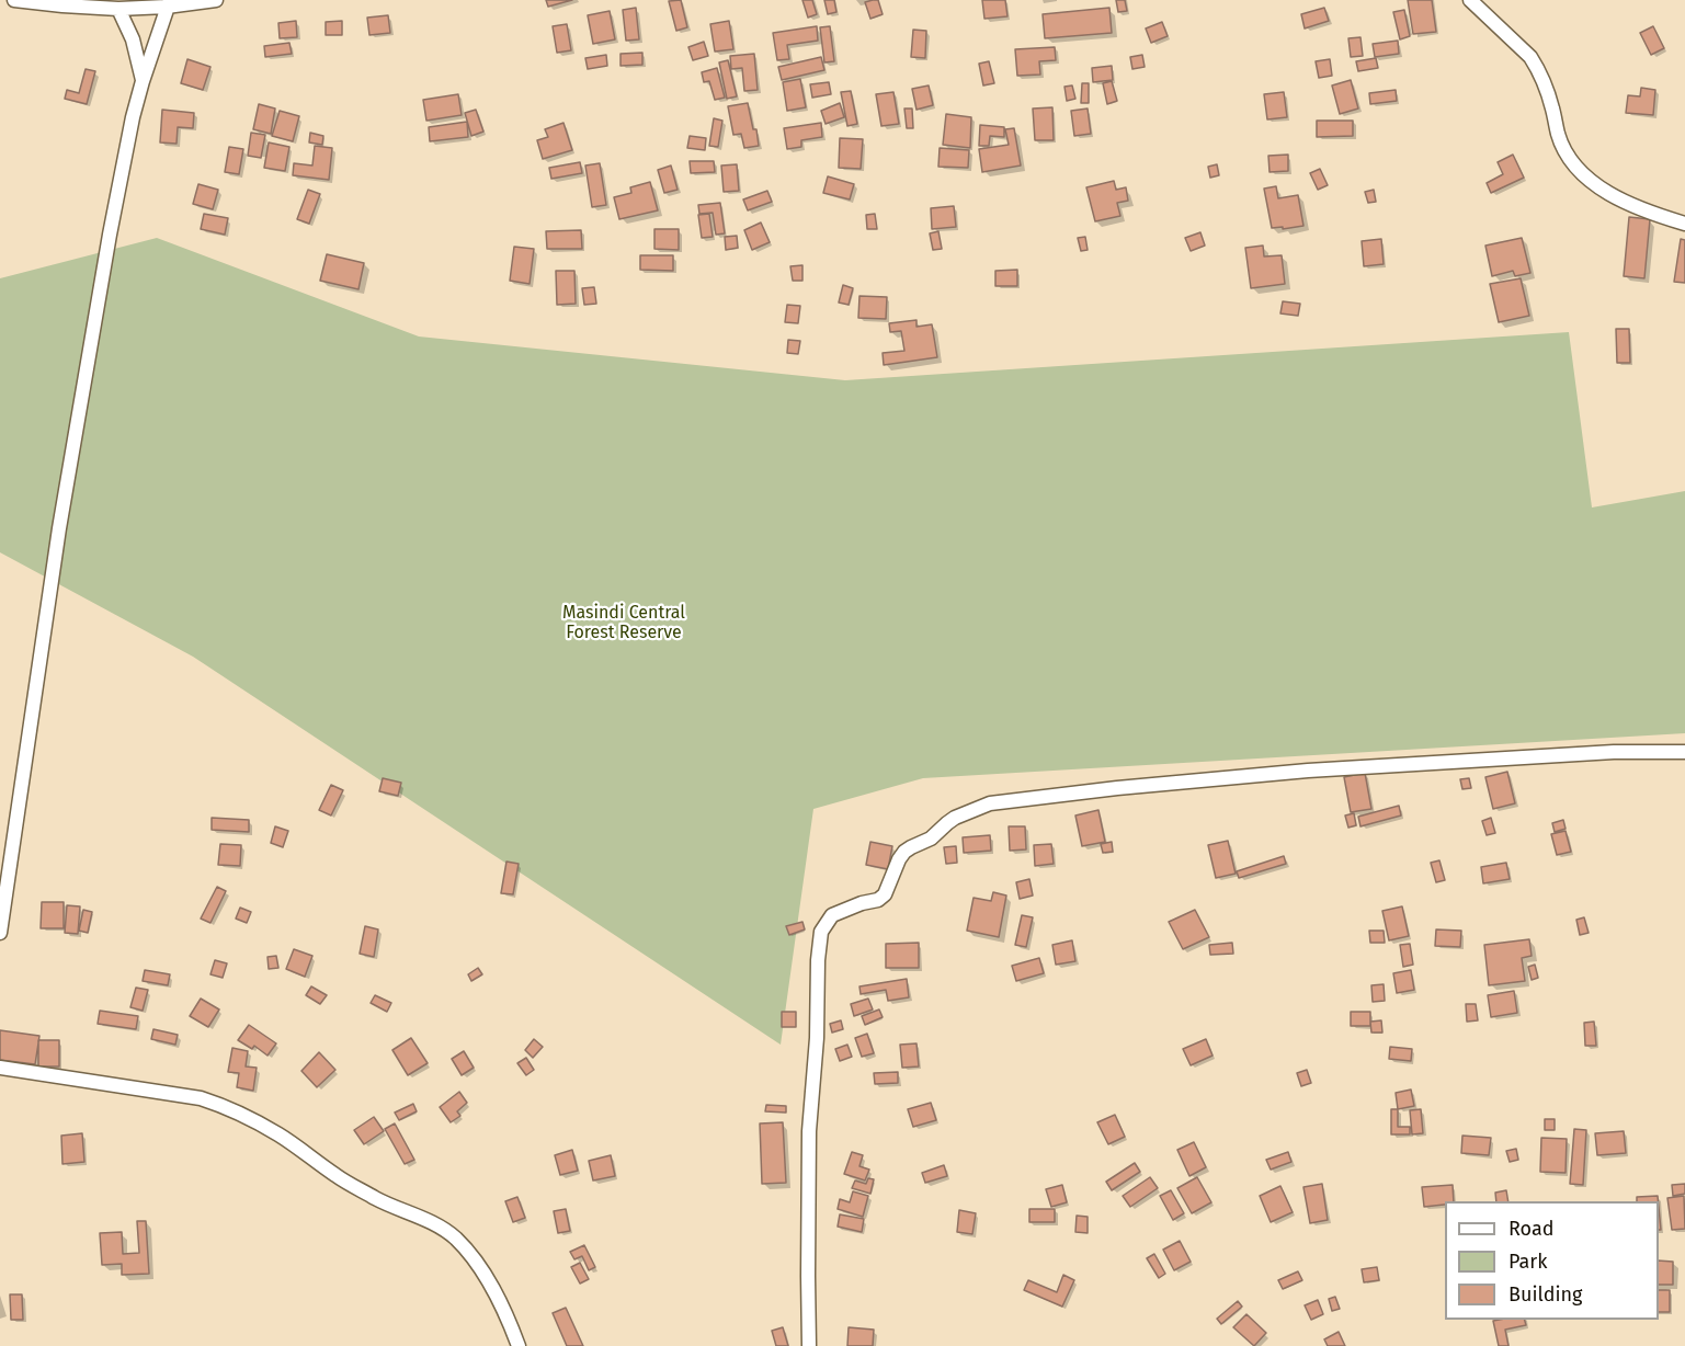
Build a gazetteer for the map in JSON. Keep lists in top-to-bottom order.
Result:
{
  "parks": ["Masindi Central Forest Reserve"],
  "legend": ["Road", "Park", "Building"]
}
